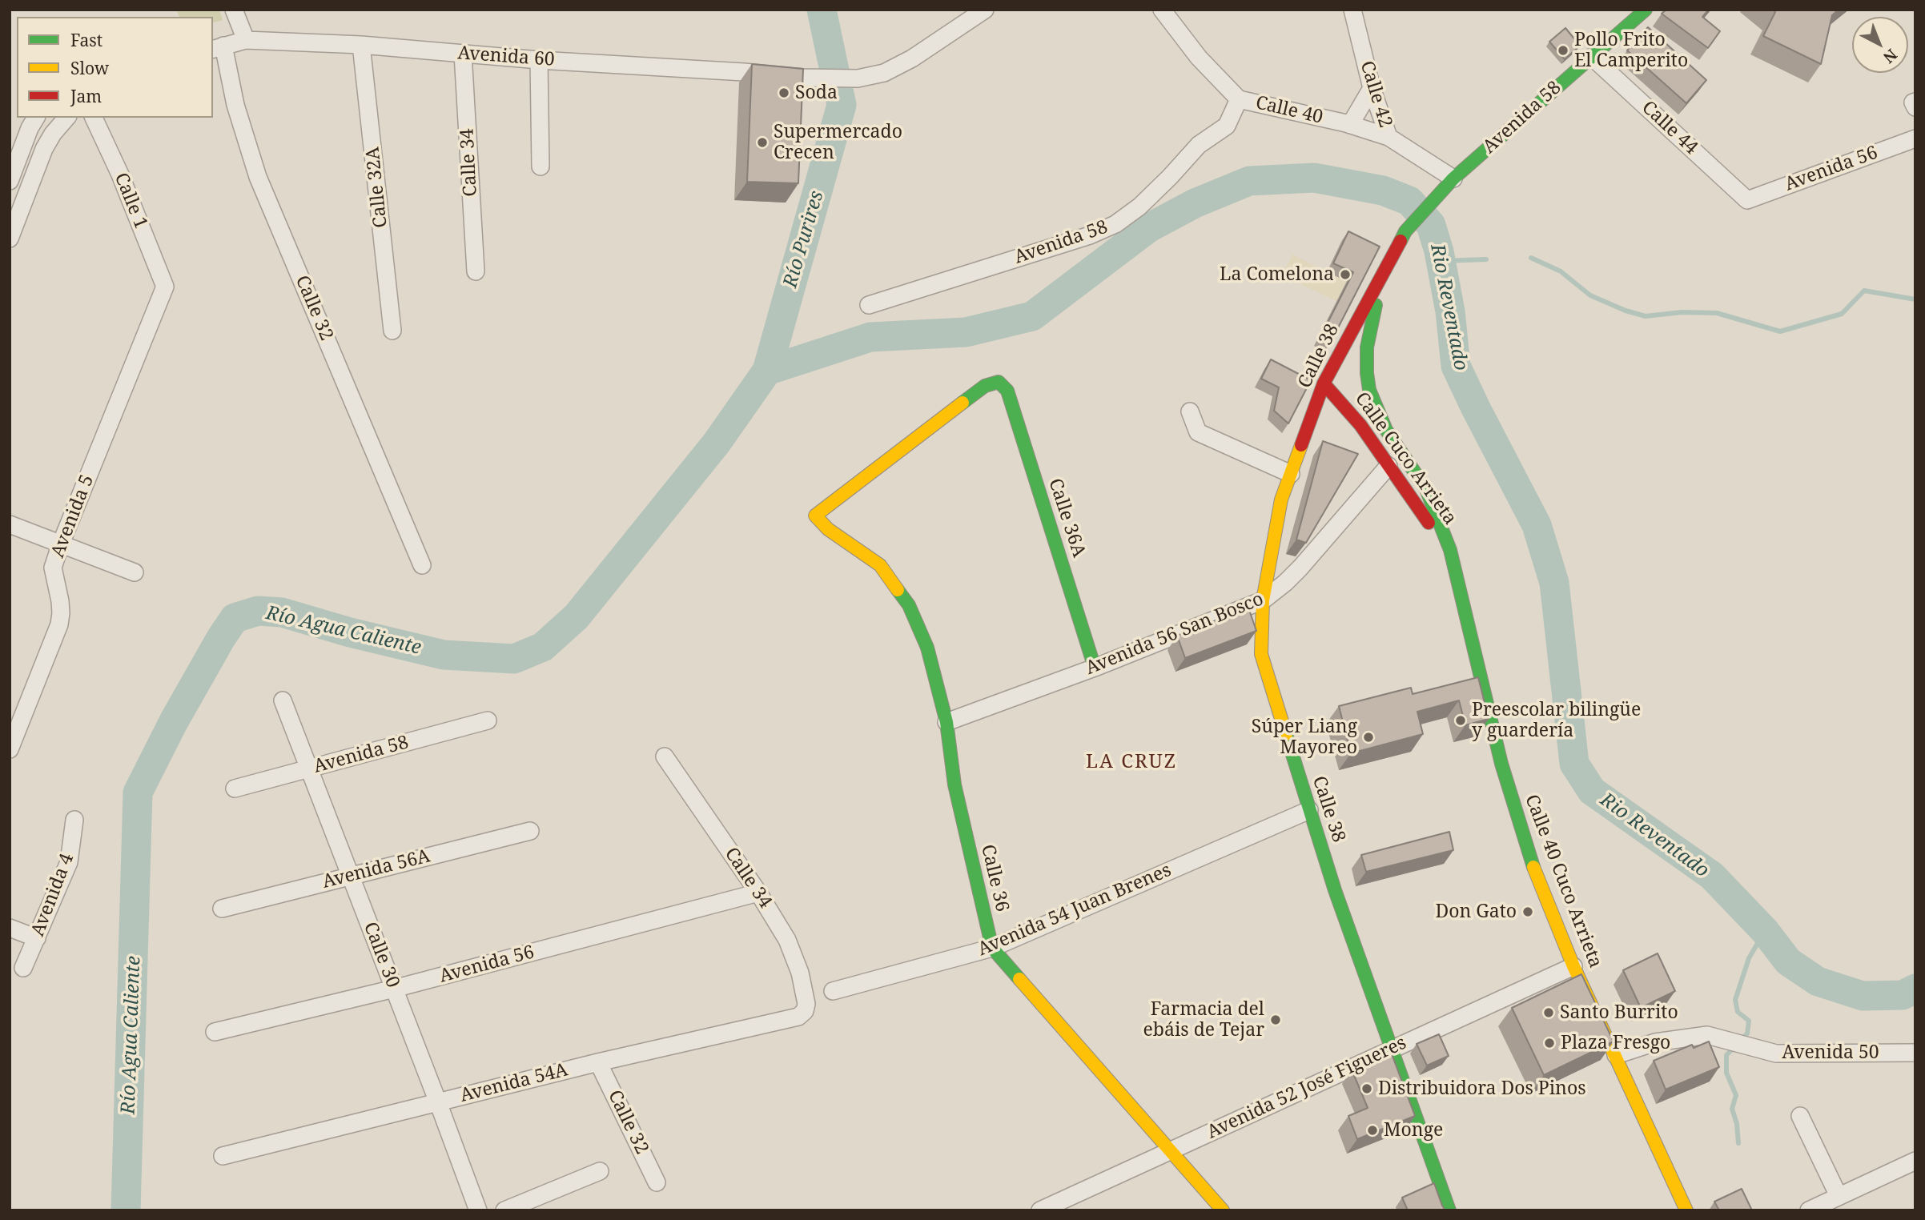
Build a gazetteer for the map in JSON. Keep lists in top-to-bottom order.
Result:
{
  "streets": {
    "main road": [
      "Avenida 58",
      "Calle 38",
      "Calle Cuco Arrieta",
      "Calle 36A",
      "Calle 36",
      "Calle 40 Cuco Arrieta"
    ],
    "street": [
      "Avenida 60",
      "Calle 42",
      "Calle 40",
      "Calle 44",
      "Calle 34",
      "Avenida 56",
      "Calle 32A",
      "Calle 1",
      "Calle 32",
      "Avenida 5",
      "Avenida 56 San Bosco",
      "Avenida 56A",
      "Avenida 4",
      "Avenida 54 Juan Brenes",
      "Calle 30",
      "Avenida 50",
      "Avenida 54A",
      "Avenida 52 José Figueres"
    ]
  },
  "crossings": [
    ["Avenida 60", "Calle 34"],
    ["Avenida 60", "Calle 32A"],
    ["Avenida 60", "Calle 32"],
    ["Calle 42", "Calle 40"],
    ["Calle 42", "Avenida 58"],
    ["Calle 40", "Avenida 58"],
    ["Avenida 58", "Calle 44"],
    ["Avenida 58", "Calle 38"],
    ["Avenida 58", "Calle Cuco Arrieta"],
    ["Avenida 58", "Calle 30"],
    ["Calle 44", "Avenida 56"],
    ["Calle 34", "Avenida 56"],
    ["Calle 34", "Avenida 54A"],
    ["Avenida 56", "Calle 30"],
    ["Calle 1", "Avenida 5"],
    ["Calle 32", "Avenida 54A"],
    ["Calle 38", "Calle Cuco Arrieta"],
    ["Calle 38", "Avenida 56 San Bosco"],
    ["Calle 38", "Avenida 54 Juan Brenes"],
    ["Calle 38", "Avenida 52 José Figueres"],
    ["Calle Cuco Arrieta", "Avenida 56 San Bosco"],
    ["Calle Cuco Arrieta", "Calle 40 Cuco Arrieta"],
    ["Calle 36A", "Avenida 56 San Bosco"],
    ["Calle 36A", "Calle 36"],
    ["Avenida 56 San Bosco", "Calle 36"],
    ["Avenida 56A", "Calle 30"],
    ["Calle 36", "Avenida 54 Juan Brenes"],
    ["Calle 36", "Avenida 52 José Figueres"],
    ["Calle 40 Cuco Arrieta", "Avenida 50"],
    ["Calle 40 Cuco Arrieta", "Avenida 52 José Figueres"],
    ["Calle 30", "Avenida 54A"]
  ],
  "districts": ["LA CRUZ"],
  "water": ["Río Purires", "Rio Reventado", "Río Agua Caliente"],
  "places": [
    "Pollo Frito El Camperito",
    "Soda",
    "Supermercado Crecen",
    "La Comelona",
    "Preescolar bilingüe y guardería",
    "Súper Liang Mayoreo",
    "Don Gato",
    "Santo Burrito",
    "Farmacia del ebáis de Tejar",
    "Plaza Fresgo",
    "Distribuidora Dos Pinos",
    "Monge"
  ],
  "legend": ["Fast", "Slow", "Jam"],
  "north": "bottom right"
}
